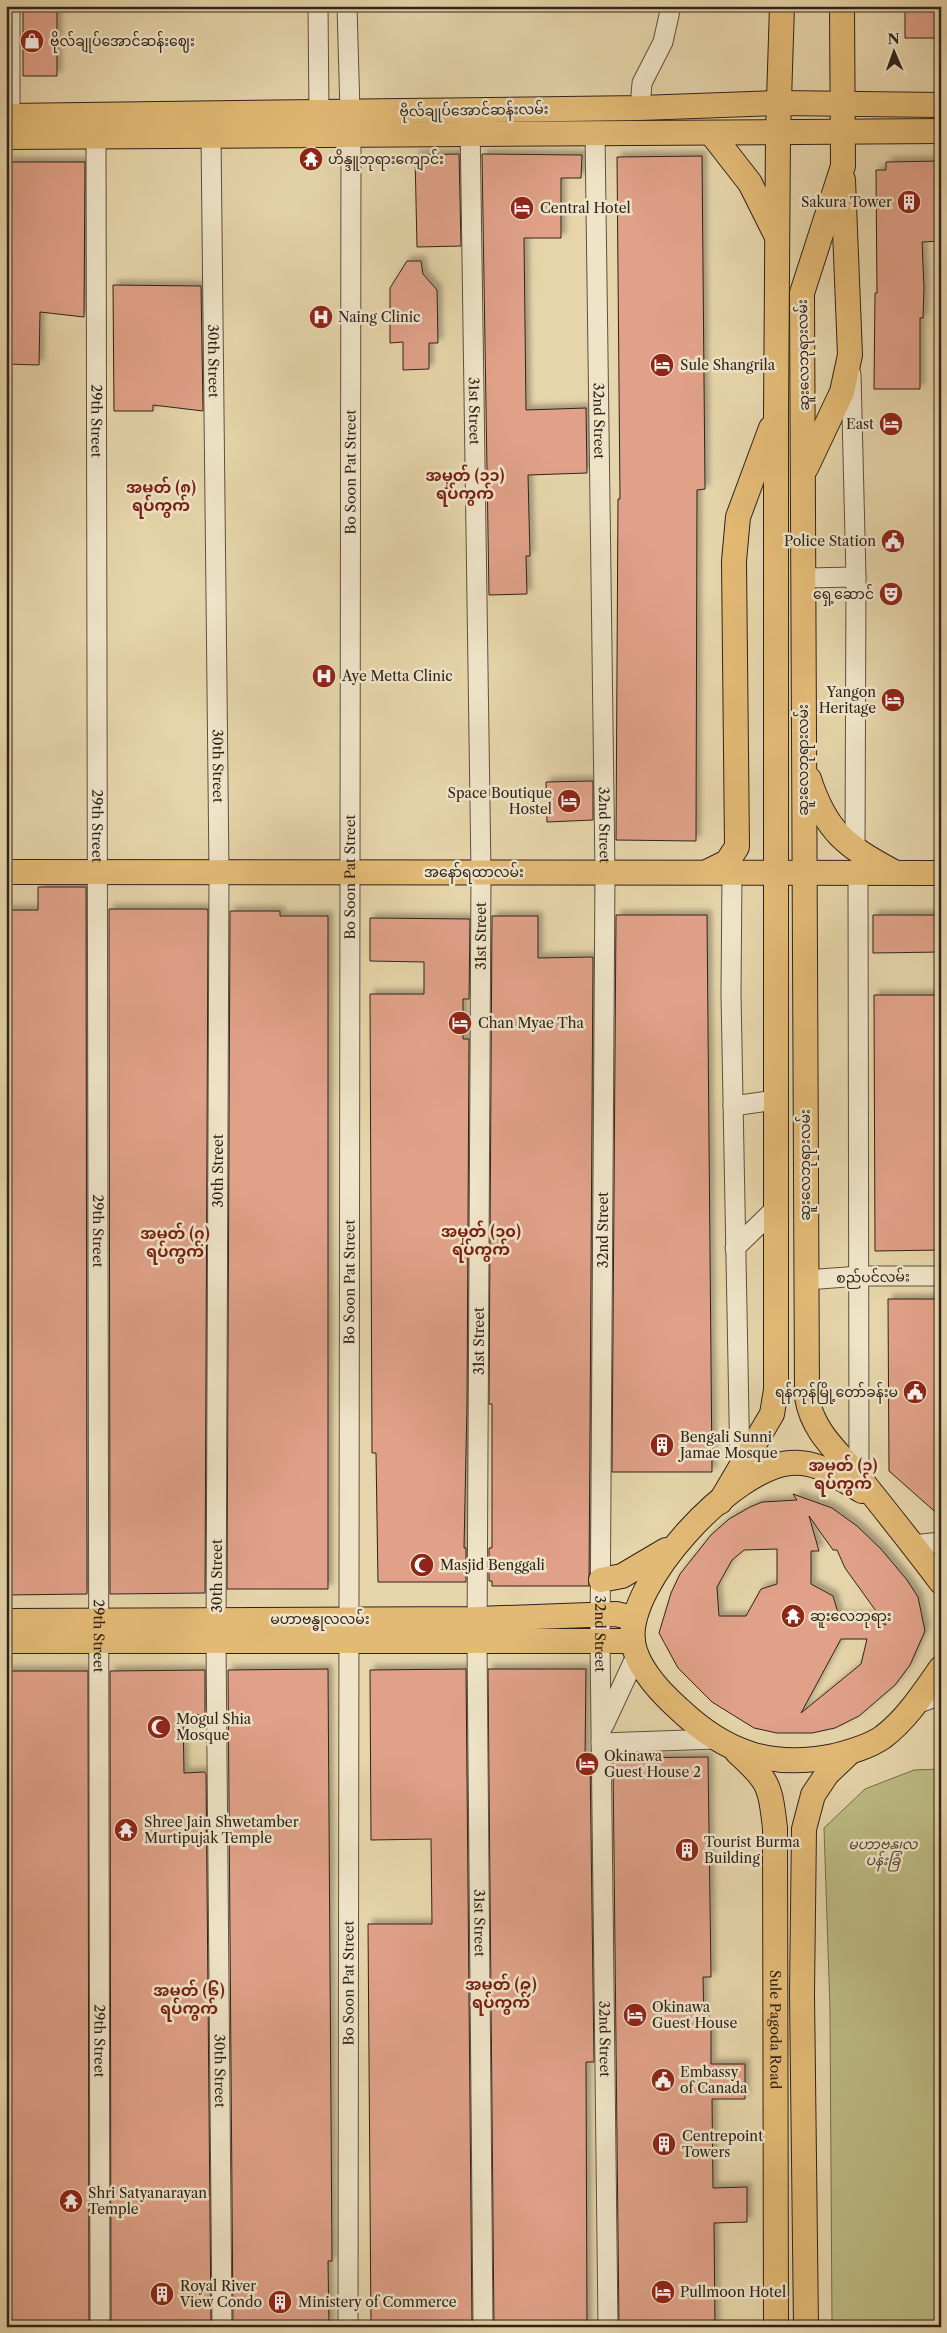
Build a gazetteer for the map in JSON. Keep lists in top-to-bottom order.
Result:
{
  "streets": {
    "main road": [
      "ဗိုလ်ချုပ်အောင်ဆန်းလမ်း",
      "ဆူးလေဘုရားလမ်း",
      "အနော်ရထာလမ်း",
      "မဟာဗန္ဓုလလမ်း",
      "Sule Pagoda Road"
    ],
    "street": [
      "30th Street",
      "31st Street",
      "32nd Street",
      "29th Street",
      "Bo Soon Pat Street",
      "စည်ပင်လမ်း"
    ]
  },
  "crossings": [
    ["ဗိုလ်ချုပ်အောင်ဆန်းလမ်း", "ဆူးလေဘုရားလမ်း"],
    ["ဗိုလ်ချုပ်အောင်ဆန်းလမ်း", "30th Street"],
    ["ဗိုလ်ချုပ်အောင်ဆန်းလမ်း", "31st Street"],
    ["ဗိုလ်ချုပ်အောင်ဆန်းလမ်း", "32nd Street"],
    ["ဗိုလ်ချုပ်အောင်ဆန်းလမ်း", "29th Street"],
    ["ဗိုလ်ချုပ်အောင်ဆန်းလမ်း", "Bo Soon Pat Street"],
    ["ဆူးလေဘုရားလမ်း", "အနော်ရထာလမ်း"],
    ["ဆူးလေဘုရားလမ်း", "စည်ပင်လမ်း"],
    ["30th Street", "အနော်ရထာလမ်း"],
    ["30th Street", "မဟာဗန္ဓုလလမ်း"],
    ["31st Street", "အနော်ရထာလမ်း"],
    ["31st Street", "မဟာဗန္ဓုလလမ်း"],
    ["32nd Street", "အနော်ရထာလမ်း"],
    ["32nd Street", "မဟာဗန္ဓုလလမ်း"],
    ["29th Street", "အနော်ရထာလမ်း"],
    ["29th Street", "မဟာဗန္ဓုလလမ်း"],
    ["Bo Soon Pat Street", "အနော်ရထာလမ်း"],
    ["Bo Soon Pat Street", "မဟာဗန္ဓုလလမ်း"]
  ],
  "districts": [
    "အမှတ် (၁၁) ရပ်ကွက်",
    "အမှတ် (၈) ရပ်ကွက်",
    "အမှတ် (၁၀) ရပ်ကွက်",
    "အမှတ် (၇) ရပ်ကွက်",
    "အမှတ် (၁) ရပ်ကွက်",
    "အမှတ် (၉) ရပ်ကွက်",
    "အမှတ် (၆) ရပ်ကွက်"
  ],
  "parks": ["မဟာဗန္ဓုလ ပန်းခြံ"],
  "places": {
    "shop": ["ဗိုလ်ချုပ်အောင်ဆန်းဈေး"],
    "temple": [
      "ဟိန္ဒူဘုရားကျောင်း",
      "ဆူးလေဘုရား",
      "Shree Jain Shwetamber Murtipujak Temple",
      "Shri Satyanarayan Temple"
    ],
    "building": [
      "Sakura Tower",
      "Bengali Sunni Jamae Mosque",
      "Tourist Burma Building",
      "Centrepoint Towers",
      "Royal River View Condo",
      "Ministery of Commerce"
    ],
    "hotel": [
      "Central Hotel",
      "Sule Shangrila",
      "East",
      "Yangon Heritage",
      "Space Boutique Hostel",
      "Chan Myae Tha",
      "Okinawa Guest House 2",
      "Okinawa Guest House",
      "Pullmoon Hotel"
    ],
    "hospital": ["Naing Clinic", "Aye Metta Clinic"],
    "public building": ["Police Station", "ရန်ကုန်မြို့တော်ခန်းမ", "Embassy of Canada"],
    "theatre": ["ရှေ့ဆောင်"],
    "mosque": ["Masjid Benggali", "Mogul Shia Mosque"]
  },
  "north": "top"
}
